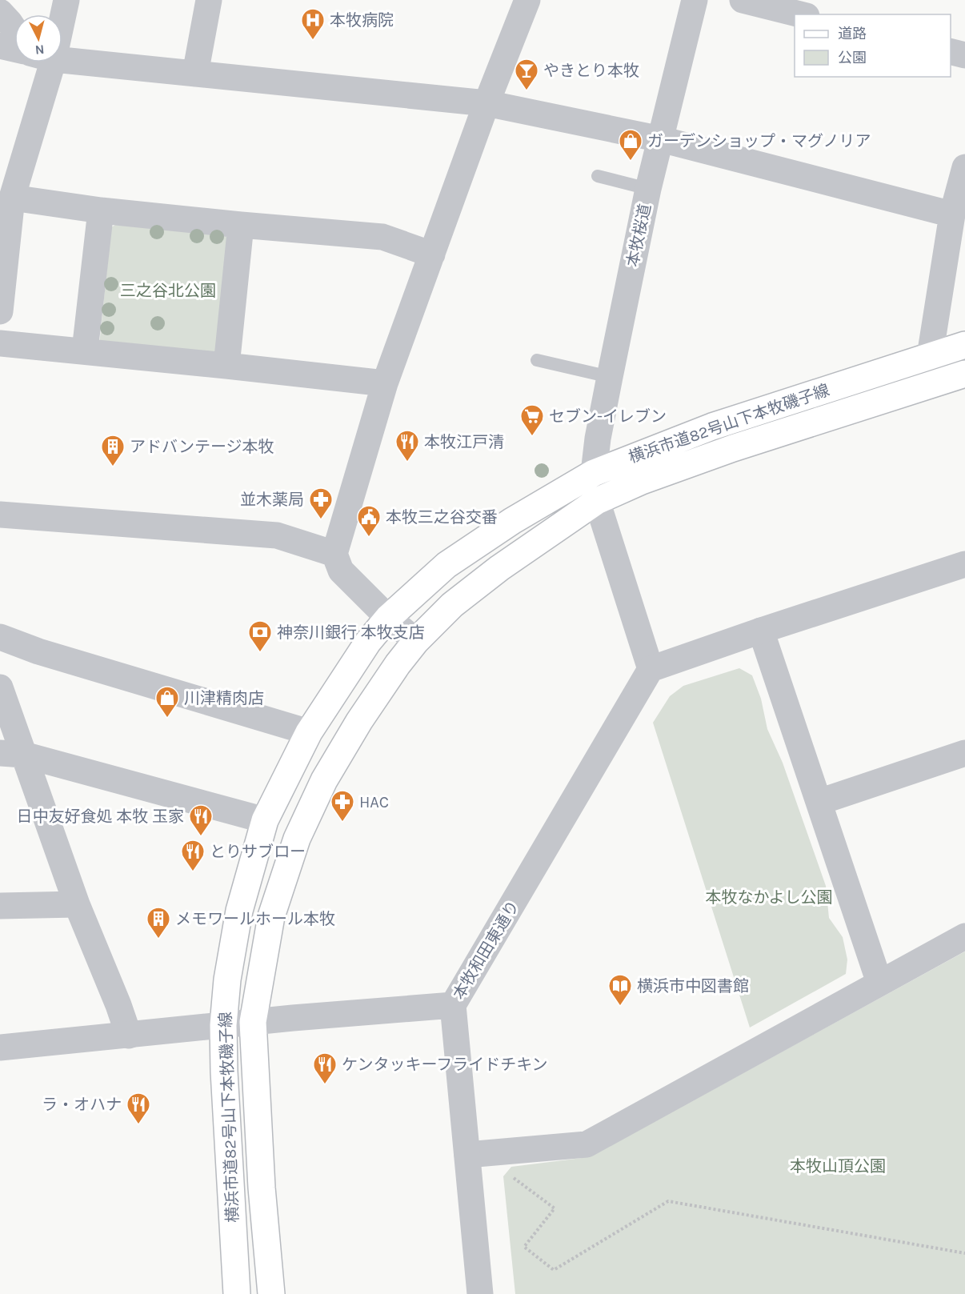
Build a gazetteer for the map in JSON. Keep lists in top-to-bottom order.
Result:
{
  "streets": {
    "main road": ["横浜市道82号山下本牧磯子線"],
    "street": ["本牧桜道", "本牧和田東通り"]
  },
  "crossings": [
    ["本牧桜道", "横浜市道82号山下本牧磯子線"],
    ["本牧桜道", "本牧和田東通り"]
  ],
  "parks": ["三之谷北公園", "本牧なかよし公園", "本牧山頂公園"],
  "places": {
    "hospital": ["本牧病院"],
    "bar": ["やきとり本牧"],
    "shop": ["ガーデンショップ・マグノリア", "川津精肉店"],
    "supermarket": ["セブン-イレブン"],
    "restaurant": [
      "本牧江戸清",
      "日中友好食処 本牧 玉家",
      "とりサブロー",
      "ケンタッキーフライドチキン",
      "ラ・オハナ"
    ],
    "building": ["アドバンテージ本牧", "メモワールホール本牧"],
    "pharmacy": ["並木薬局", "HAC"],
    "public building": ["本牧三之谷交番"],
    "bank": ["神奈川銀行 本牧支店"],
    "library": ["横浜市中図書館"]
  },
  "legend": ["道路", "公園"],
  "north": "bottom"
}
